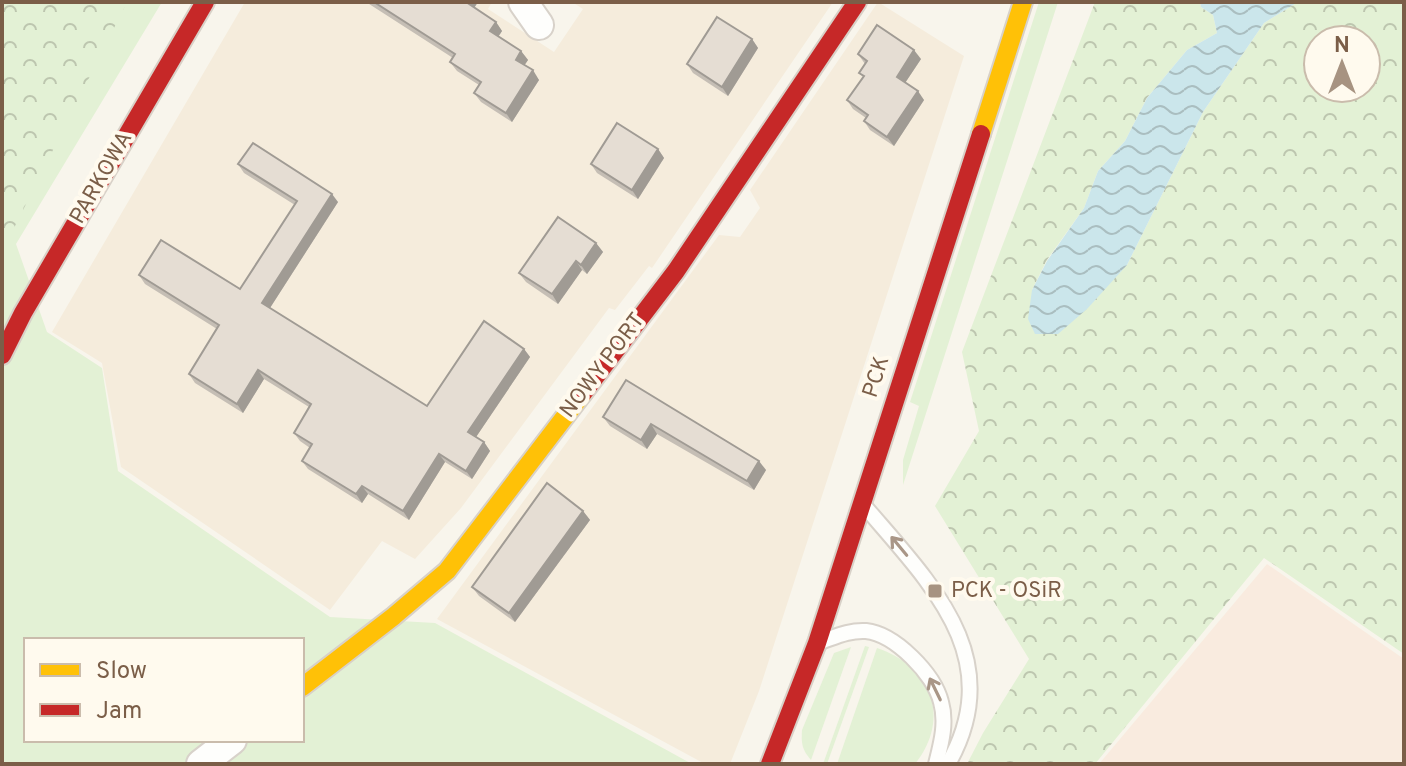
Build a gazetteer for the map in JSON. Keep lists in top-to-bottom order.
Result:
{
  "streets": {
    "street": ["PARKOWA", "NOWY PORT", "PCK"]
  },
  "places": {
    "transit": ["PCK - OSiR"]
  },
  "legend": ["Slow", "Jam"],
  "north": "top"
}
